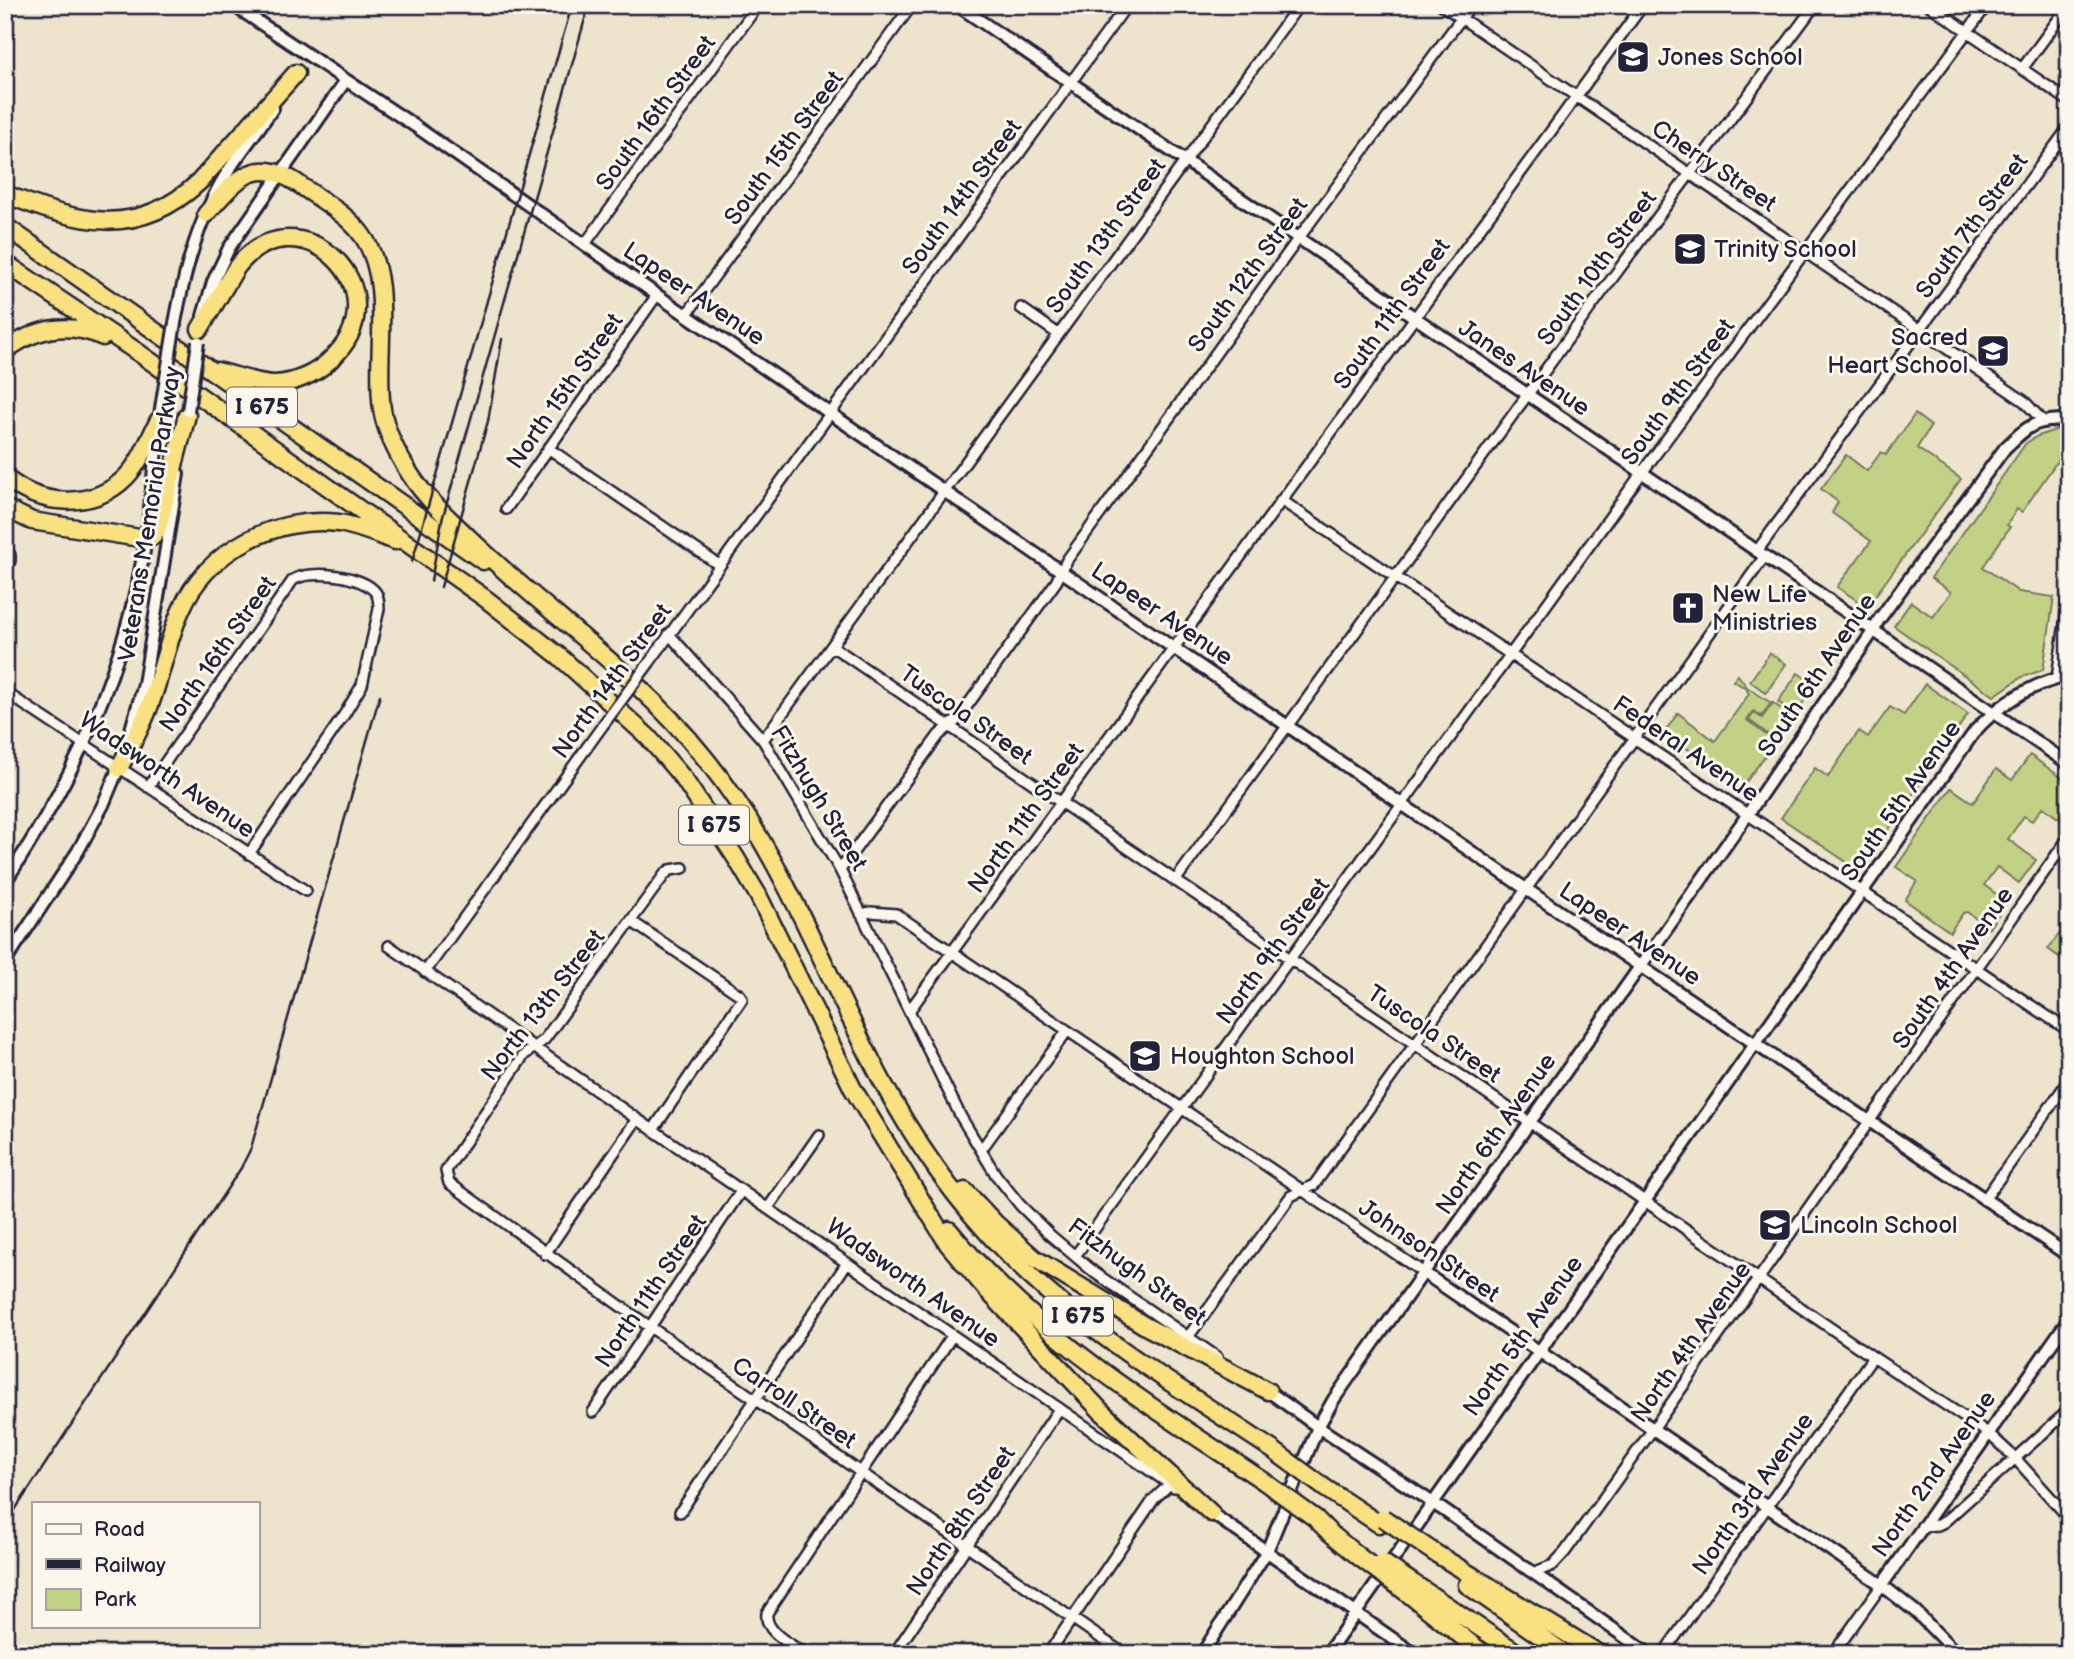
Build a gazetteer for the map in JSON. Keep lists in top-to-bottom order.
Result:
{
  "streets": {
    "highway": ["I 675"],
    "street": [
      "South 16th Street",
      "South 15th Street",
      "Cherry Street",
      "South 14th Street",
      "South 7th Street",
      "South 13th Street",
      "South 10th Street",
      "South 12th Street",
      "Lapeer Avenue",
      "South 11th Street",
      "Janes Avenue",
      "North 15th Street",
      "South 9th Street",
      "Veterans Memorial Parkway",
      "North 16th Street",
      "South 6th Avenue",
      "North 14th Street",
      "Tuscola Street",
      "Federal Avenue",
      "Wadsworth Avenue",
      "Fitzhugh Street",
      "South 5th Avenue",
      "North 11th Street",
      "North 9th Street",
      "South 4th Avenue",
      "North 13th Street",
      "North 6th Avenue",
      "Johnson Street",
      "North 5th Avenue",
      "North 4th Avenue",
      "Carroll Street",
      "North 2nd Avenue",
      "North 3rd Avenue",
      "North 8th Street"
    ]
  },
  "crossings": [
    ["South 16th Street", "Lapeer Avenue"],
    ["South 15th Street", "Lapeer Avenue"],
    ["Cherry Street", "South 7th Street"],
    ["Cherry Street", "South 10th Street"],
    ["Cherry Street", "South 12th Street"],
    ["Cherry Street", "South 11th Street"],
    ["Cherry Street", "South 9th Street"],
    ["Cherry Street", "South 6th Avenue"],
    ["South 14th Street", "Lapeer Avenue"],
    ["South 14th Street", "Janes Avenue"],
    ["South 14th Street", "North 14th Street"],
    ["South 7th Street", "Lapeer Avenue"],
    ["South 7th Street", "Janes Avenue"],
    ["South 7th Street", "Tuscola Street"],
    ["South 7th Street", "Federal Avenue"],
    ["South 7th Street", "Fitzhugh Street"],
    ["South 7th Street", "Johnson Street"],
    ["South 13th Street", "Lapeer Avenue"],
    ["South 13th Street", "Janes Avenue"],
    ["South 10th Street", "Lapeer Avenue"],
    ["South 10th Street", "Janes Avenue"],
    ["South 10th Street", "Tuscola Street"],
    ["South 10th Street", "Federal Avenue"],
    ["South 12th Street", "Lapeer Avenue"],
    ["South 12th Street", "Janes Avenue"],
    ["South 12th Street", "Tuscola Street"],
    ["South 12th Street", "Fitzhugh Street"],
    ["Lapeer Avenue", "South 11th Street"],
    ["Lapeer Avenue", "North 15th Street"],
    ["Lapeer Avenue", "South 9th Street"],
    ["Lapeer Avenue", "Veterans Memorial Parkway"],
    ["Lapeer Avenue", "South 6th Avenue"],
    ["Lapeer Avenue", "North 14th Street"],
    ["Lapeer Avenue", "South 5th Avenue"],
    ["Lapeer Avenue", "North 11th Street"],
    ["Lapeer Avenue", "North 9th Street"],
    ["Lapeer Avenue", "South 4th Avenue"],
    ["Lapeer Avenue", "North 6th Avenue"],
    ["Lapeer Avenue", "North 5th Avenue"],
    ["Lapeer Avenue", "North 4th Avenue"],
    ["South 11th Street", "Janes Avenue"],
    ["South 11th Street", "Federal Avenue"],
    ["South 11th Street", "North 11th Street"],
    ["Janes Avenue", "South 9th Street"],
    ["Janes Avenue", "South 6th Avenue"],
    ["Janes Avenue", "South 5th Avenue"],
    ["South 9th Street", "Federal Avenue"],
    ["South 9th Street", "North 9th Street"],
    ["Veterans Memorial Parkway", "Wadsworth Avenue"],
    ["North 16th Street", "Wadsworth Avenue"],
    ["South 6th Avenue", "Federal Avenue"],
    ["South 6th Avenue", "North 6th Avenue"],
    ["North 14th Street", "Wadsworth Avenue"],
    ["North 14th Street", "Fitzhugh Street"],
    ["Tuscola Street", "North 11th Street"],
    ["Tuscola Street", "North 9th Street"],
    ["Tuscola Street", "North 6th Avenue"],
    ["Tuscola Street", "North 5th Avenue"],
    ["Tuscola Street", "North 4th Avenue"],
    ["Tuscola Street", "North 2nd Avenue"],
    ["Tuscola Street", "North 3rd Avenue"],
    ["Federal Avenue", "South 5th Avenue"],
    ["Federal Avenue", "South 4th Avenue"],
    ["Wadsworth Avenue", "North 11th Street"],
    ["Wadsworth Avenue", "North 13th Street"],
    ["Wadsworth Avenue", "North 6th Avenue"],
    ["Wadsworth Avenue", "North 5th Avenue"],
    ["Wadsworth Avenue", "North 8th Street"],
    ["Fitzhugh Street", "North 11th Street"],
    ["Fitzhugh Street", "North 9th Street"],
    ["Fitzhugh Street", "North 6th Avenue"],
    ["Fitzhugh Street", "Johnson Street"],
    ["Fitzhugh Street", "North 5th Avenue"],
    ["Fitzhugh Street", "North 4th Avenue"],
    ["South 5th Avenue", "North 5th Avenue"],
    ["North 11th Street", "Johnson Street"],
    ["North 11th Street", "Carroll Street"],
    ["North 9th Street", "Johnson Street"],
    ["South 4th Avenue", "North 4th Avenue"],
    ["North 13th Street", "Carroll Street"],
    ["North 6th Avenue", "Johnson Street"],
    ["Johnson Street", "North 5th Avenue"],
    ["Johnson Street", "North 4th Avenue"],
    ["Johnson Street", "North 2nd Avenue"],
    ["Johnson Street", "North 3rd Avenue"],
    ["Carroll Street", "North 8th Street"]
  ],
  "places": {
    "school or university": [
      "Jones School",
      "Trinity School",
      "Sacred Heart School",
      "Houghton School",
      "Lincoln School"
    ],
    "church": ["New Life Ministries"]
  },
  "legend": ["Road", "Railway", "Park"]
}
